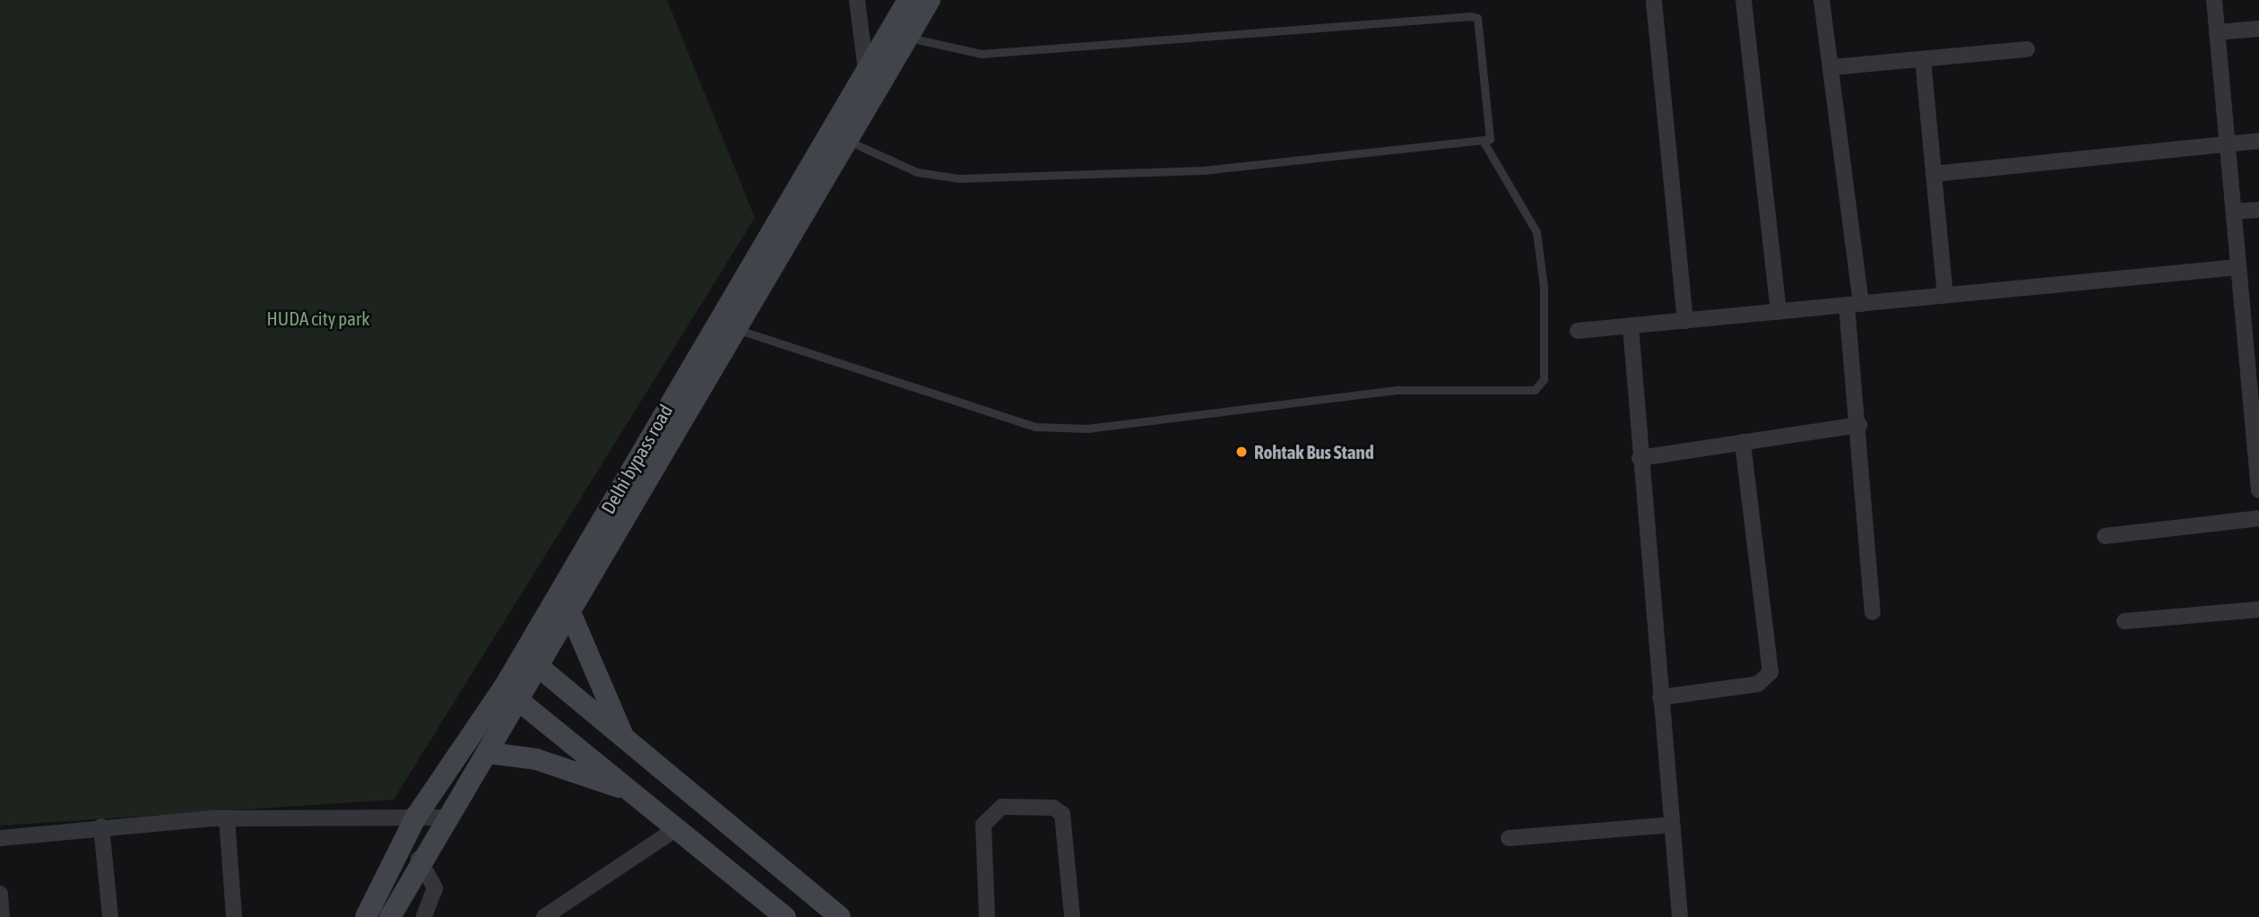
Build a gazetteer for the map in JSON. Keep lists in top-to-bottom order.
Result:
{
  "streets": {
    "main road": ["Delhi bypass road"]
  },
  "parks": ["HUDA city park"],
  "places": ["Rohtak Bus Stand"]
}
